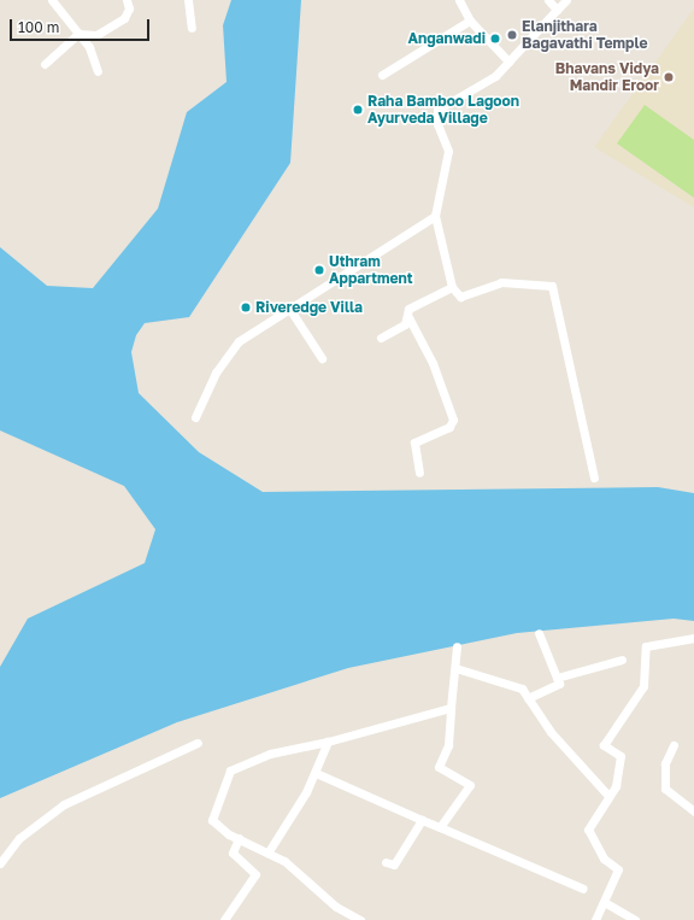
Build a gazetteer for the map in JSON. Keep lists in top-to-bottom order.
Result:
{
  "places": [
    "Elanjithara Bagavathi Temple",
    "Anganwadi",
    "Bhavans Vidya Mandir Eroor",
    "Raha Bamboo Lagoon Ayurveda Village",
    "Uthram Appartment",
    "Riveredge Villa"
  ],
  "scale_bar": "100 m"
}
